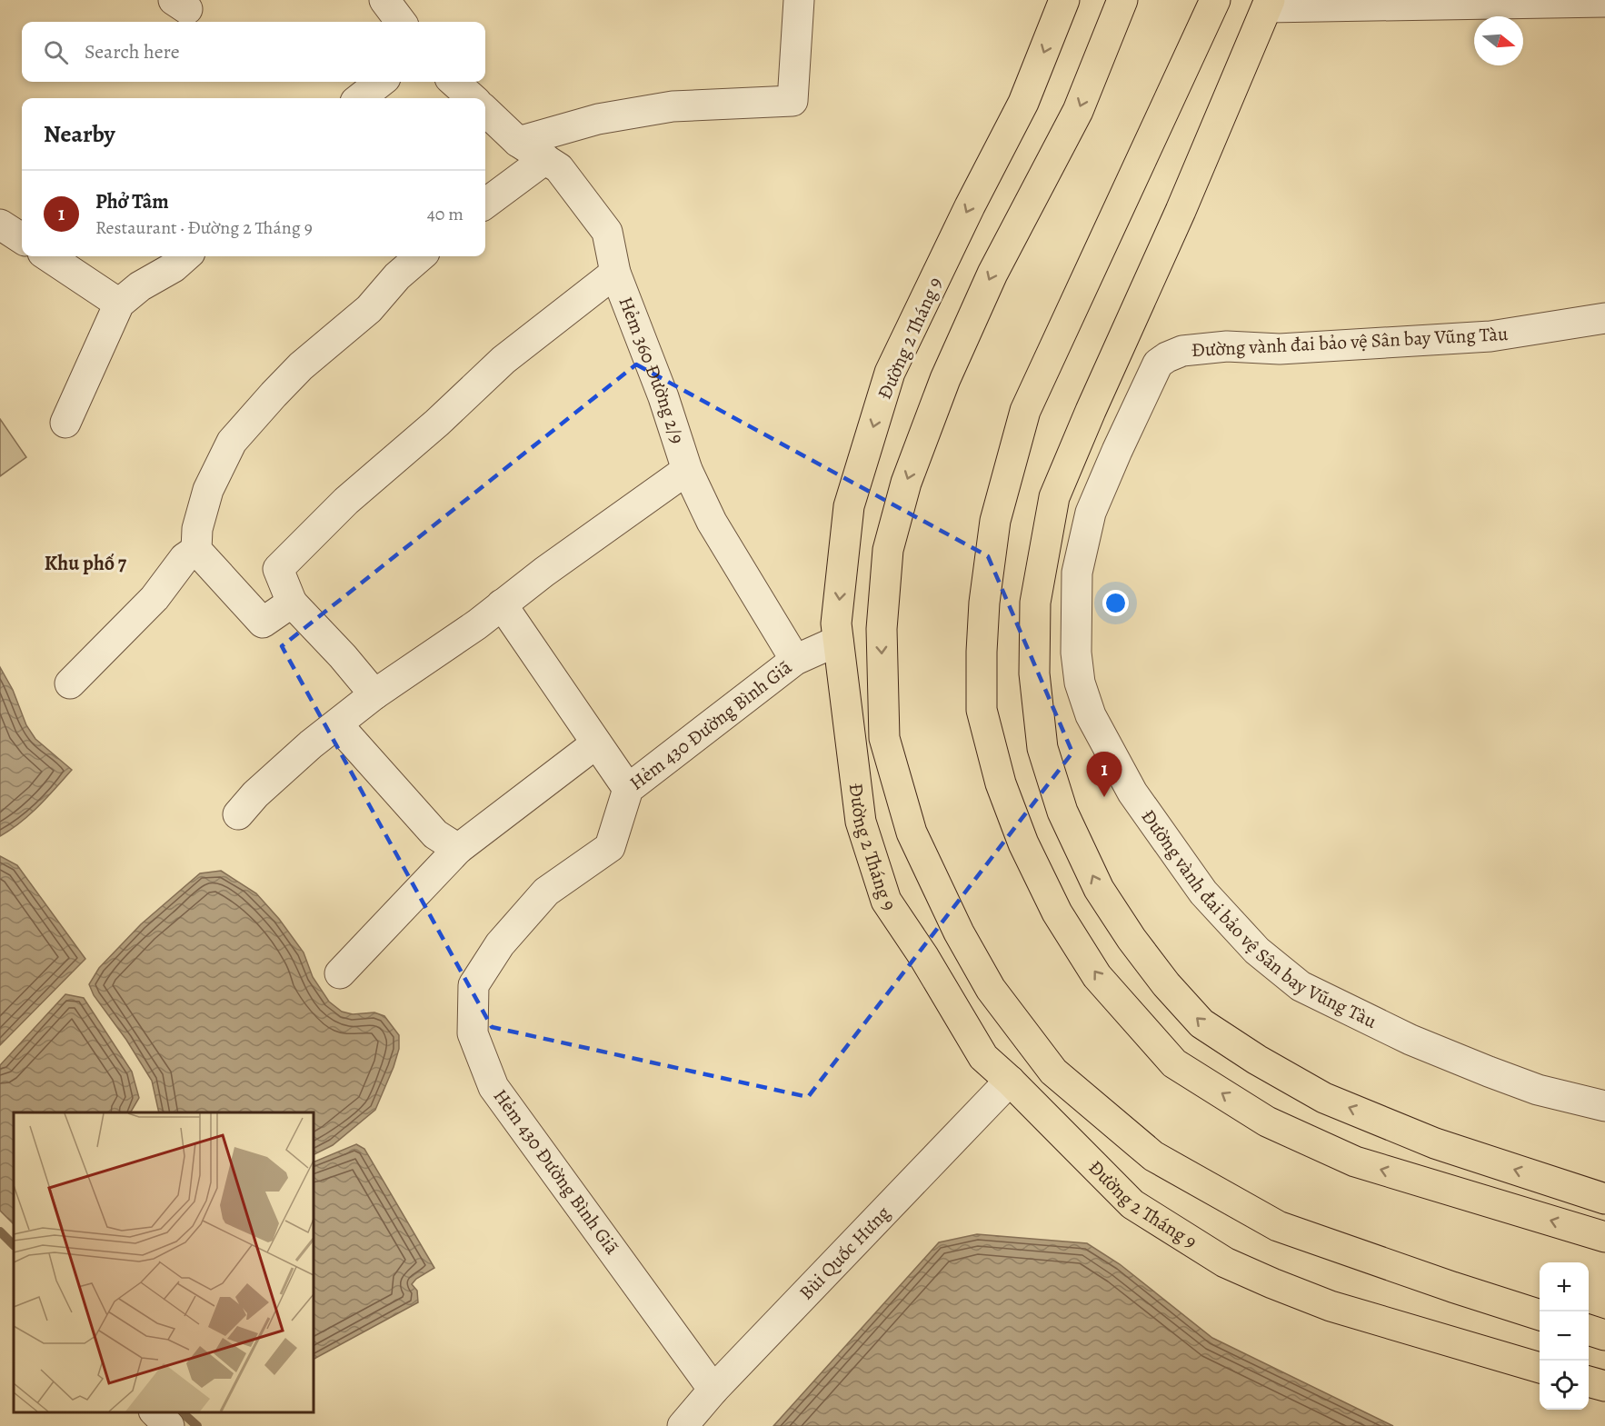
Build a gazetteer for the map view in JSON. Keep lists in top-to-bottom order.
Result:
{
  "streets": {
    "main road": ["Đường 2 Tháng 9"],
    "street": [
      "Đường vành đai bảo vệ Sân bay Vũng Tàu",
      "Hẻm 360 Đường 2/9",
      "Hẻm 430 Đường Bình Giã",
      "Bùi Quốc Hưng"
    ]
  },
  "crossings": [
    ["Đường 2 Tháng 9", "Hẻm 430 Đường Bình Giã"],
    ["Đường 2 Tháng 9", "Bùi Quốc Hưng"],
    ["Hẻm 360 Đường 2/9", "Hẻm 430 Đường Bình Giã"],
    ["Hẻm 430 Đường Bình Giã", "Bùi Quốc Hưng"]
  ],
  "one_way": ["Đường 2 Tháng 9"],
  "districts": ["Khu phố 7"],
  "north": "right",
  "page": {
    "search": "Search here",
    "heading": "Nearby",
    "list": [
      {
        "mark": "1",
        "name": "Phở Tâm",
        "note": "Restaurant · Đường 2 Tháng 9",
        "value": "40 m"
      }
    ],
    "pins": "1",
    "map_buttons": ["+", "−"]
  }
}
